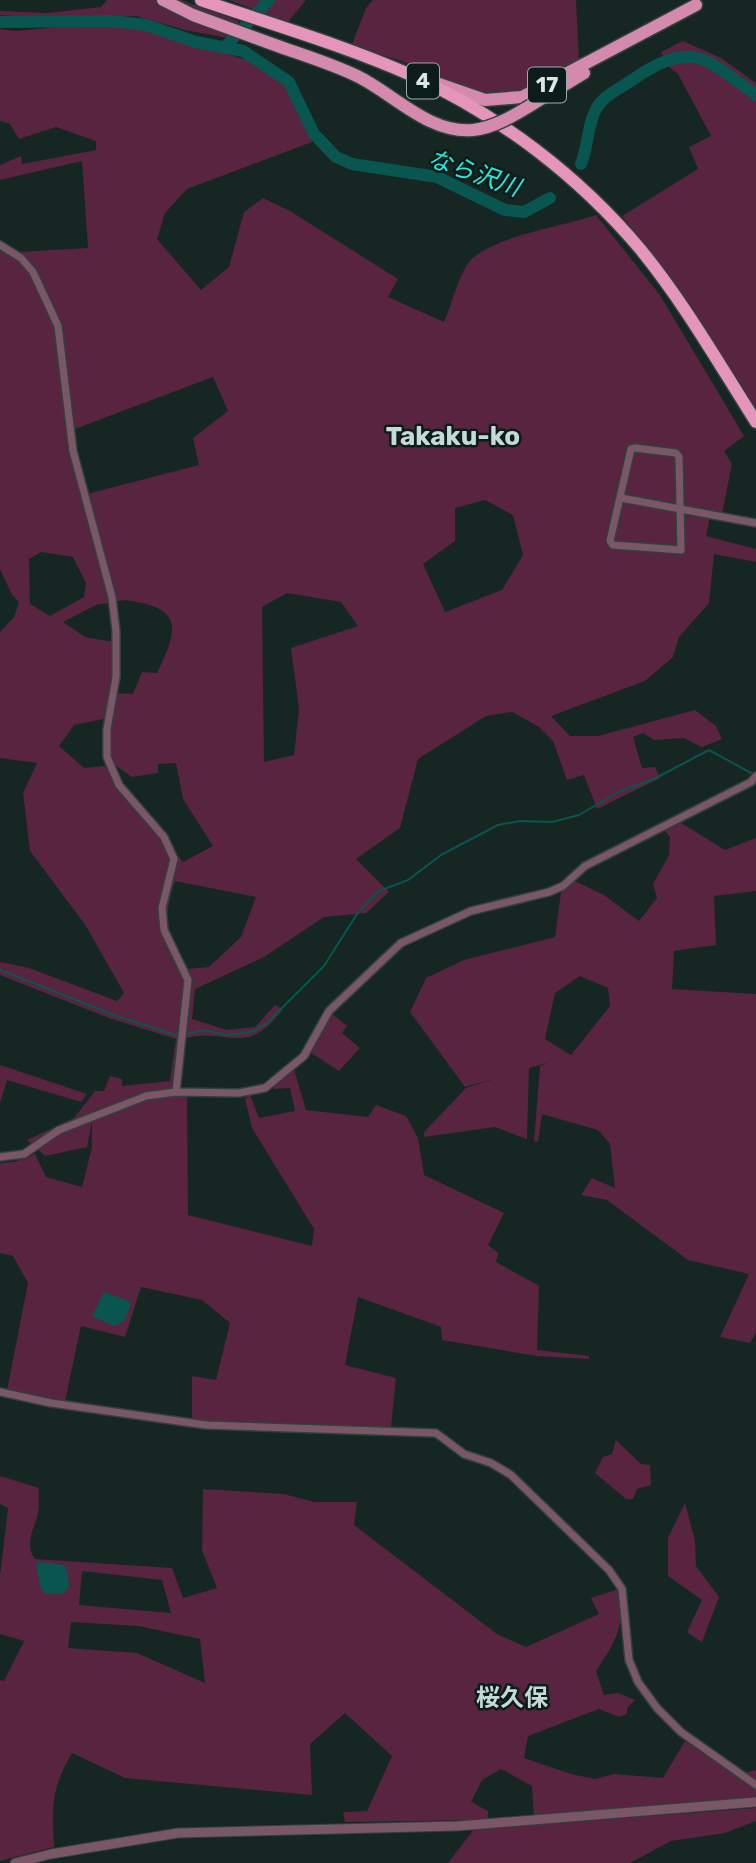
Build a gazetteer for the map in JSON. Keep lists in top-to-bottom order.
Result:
{
  "streets": {
    "highway": ["4"],
    "main road": ["17"]
  },
  "crossings": [
    ["4", "17"]
  ],
  "districts": ["Takaku-ko", "桜久保"],
  "water": ["なら沢川"]
}
